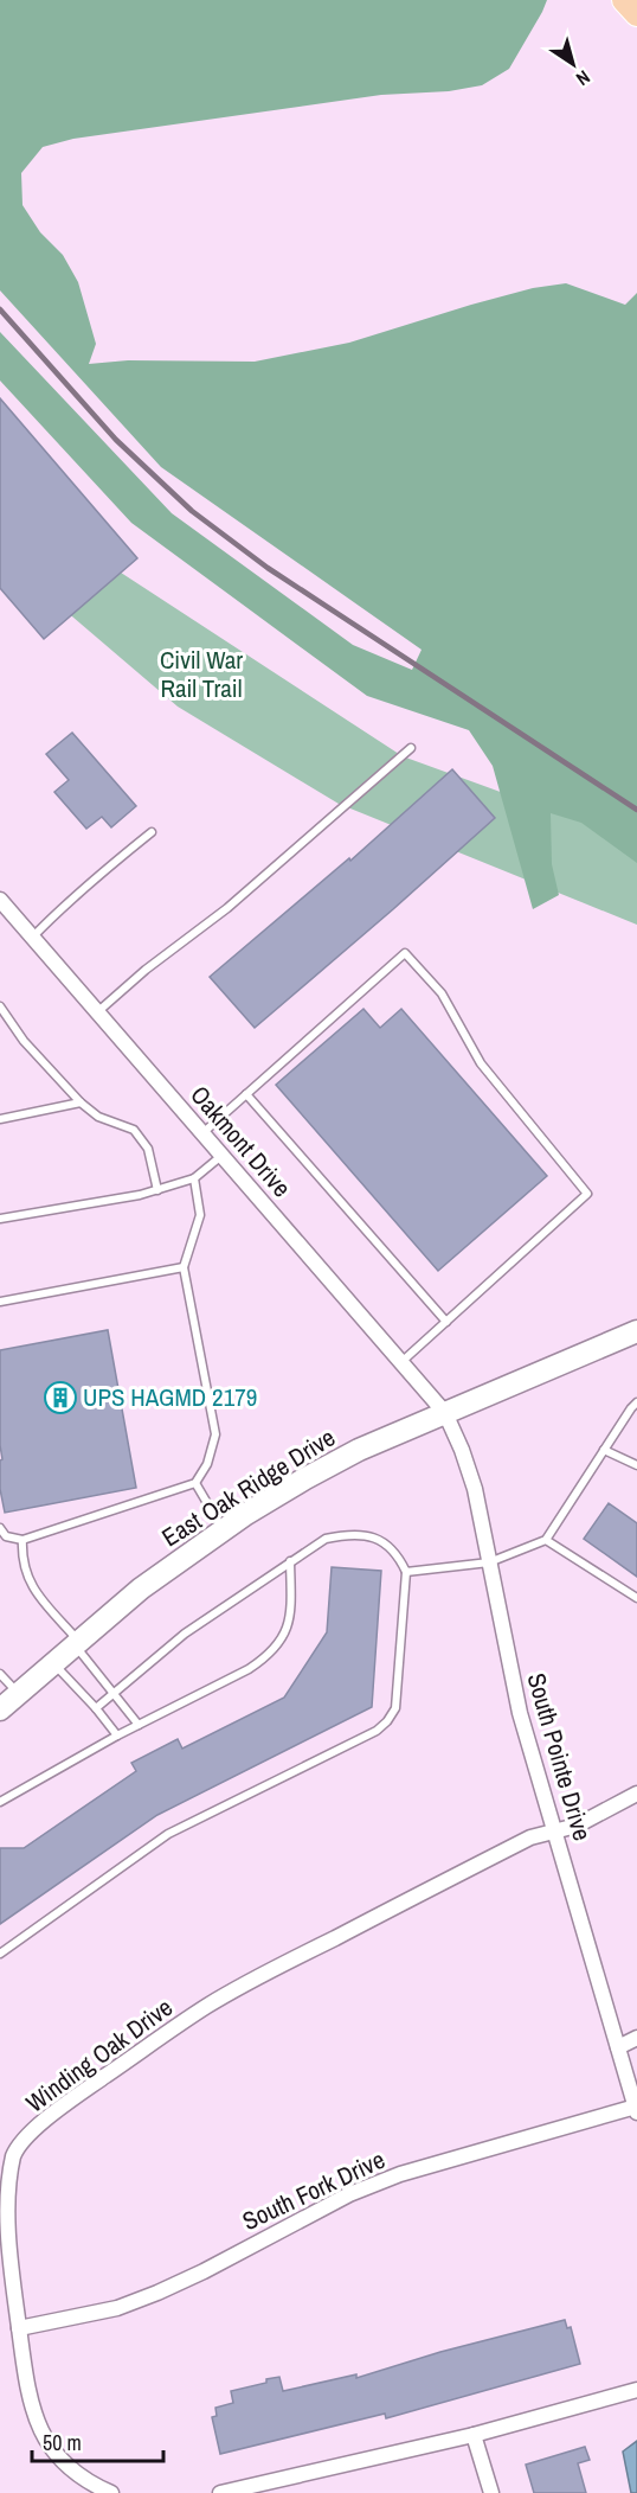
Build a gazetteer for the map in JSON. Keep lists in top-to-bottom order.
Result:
{
  "streets": {
    "main road": ["East Oak Ridge Drive"],
    "street": [
      "Oakmont Drive",
      "South Pointe Drive",
      "Winding Oak Drive",
      "South Fork Drive"
    ]
  },
  "crossings": [
    ["Oakmont Drive", "East Oak Ridge Drive"],
    ["Oakmont Drive", "South Pointe Drive"],
    ["East Oak Ridge Drive", "South Pointe Drive"],
    ["South Pointe Drive", "Winding Oak Drive"],
    ["South Pointe Drive", "South Fork Drive"],
    ["Winding Oak Drive", "South Fork Drive"]
  ],
  "parks": ["Civil War Rail Trail"],
  "places": {
    "building": ["UPS HAGMD 2179"]
  },
  "scale_bar": "50 m",
  "north": "bottom right"
}
